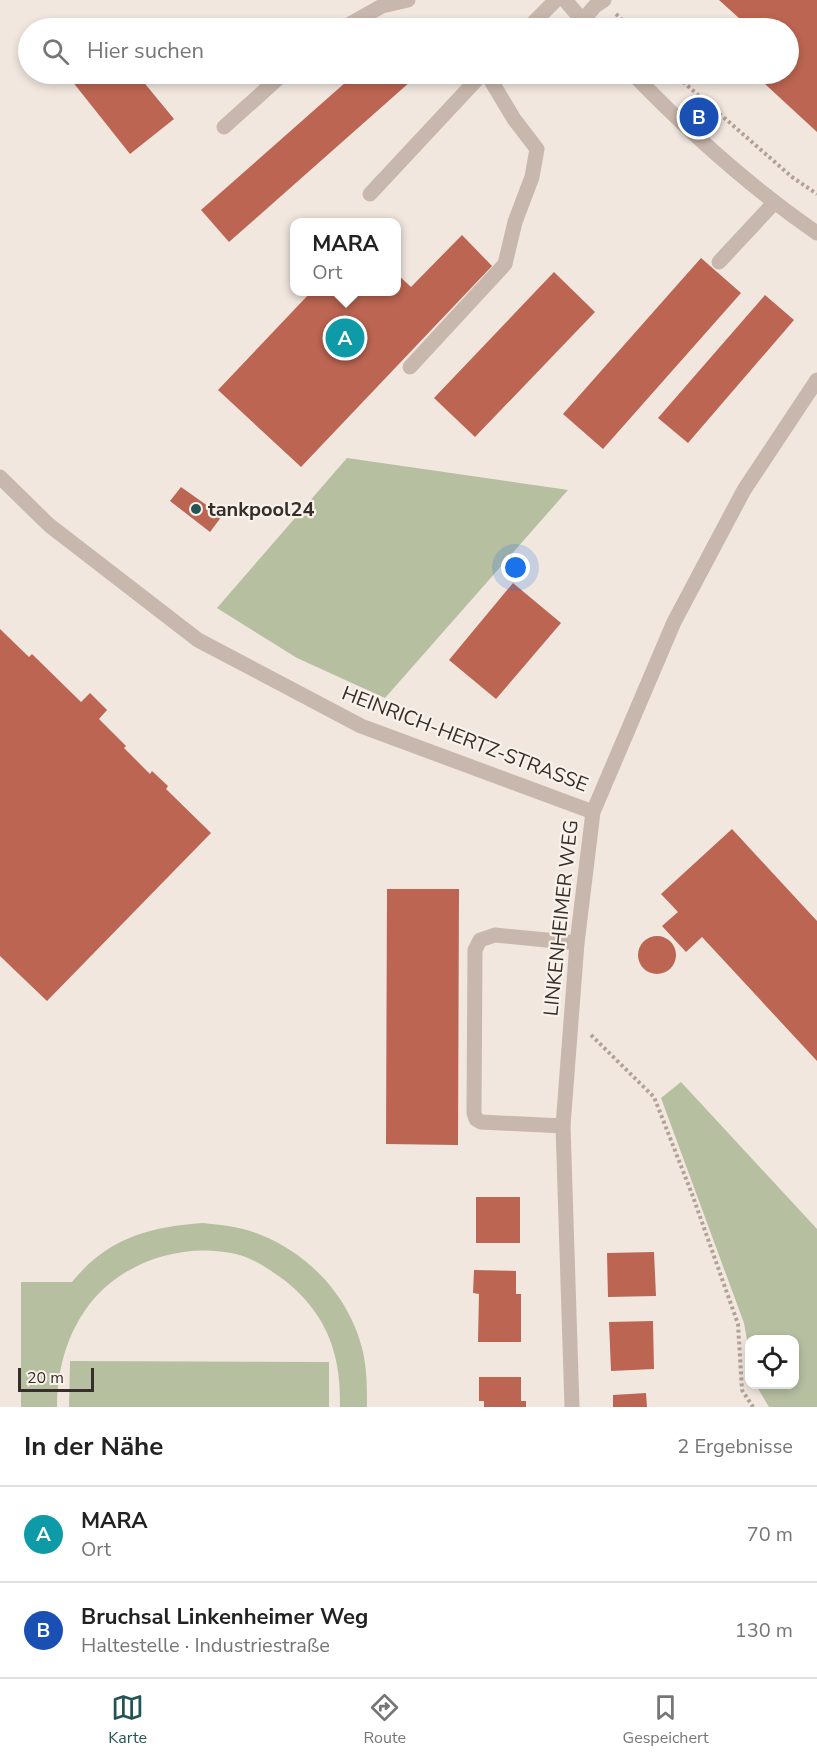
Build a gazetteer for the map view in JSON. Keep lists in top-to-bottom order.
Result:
{
  "streets": {
    "street": ["HEINRICH-HERTZ-STRASSE", "LINKENHEIMER WEG"]
  },
  "crossings": [
    ["HEINRICH-HERTZ-STRASSE", "LINKENHEIMER WEG"]
  ],
  "places": ["tankpool24"],
  "scale_bar": "20 m",
  "page": {
    "search": "Hier suchen",
    "pins": ["B", "A"],
    "popup": ["MARA", "Ort"],
    "scale": "20 m",
    "heading": ["In der Nähe", "2 Ergebnisse"],
    "list": [
      {
        "mark": "A",
        "name": "MARA",
        "note": "Ort",
        "value": "70 m"
      },
      {
        "mark": "B",
        "name": "Bruchsal Linkenheimer Weg",
        "note": "Haltestelle · Industriestraße",
        "value": "130 m"
      }
    ],
    "nav": ["Karte", "Route", "Gespeichert"]
  }
}
